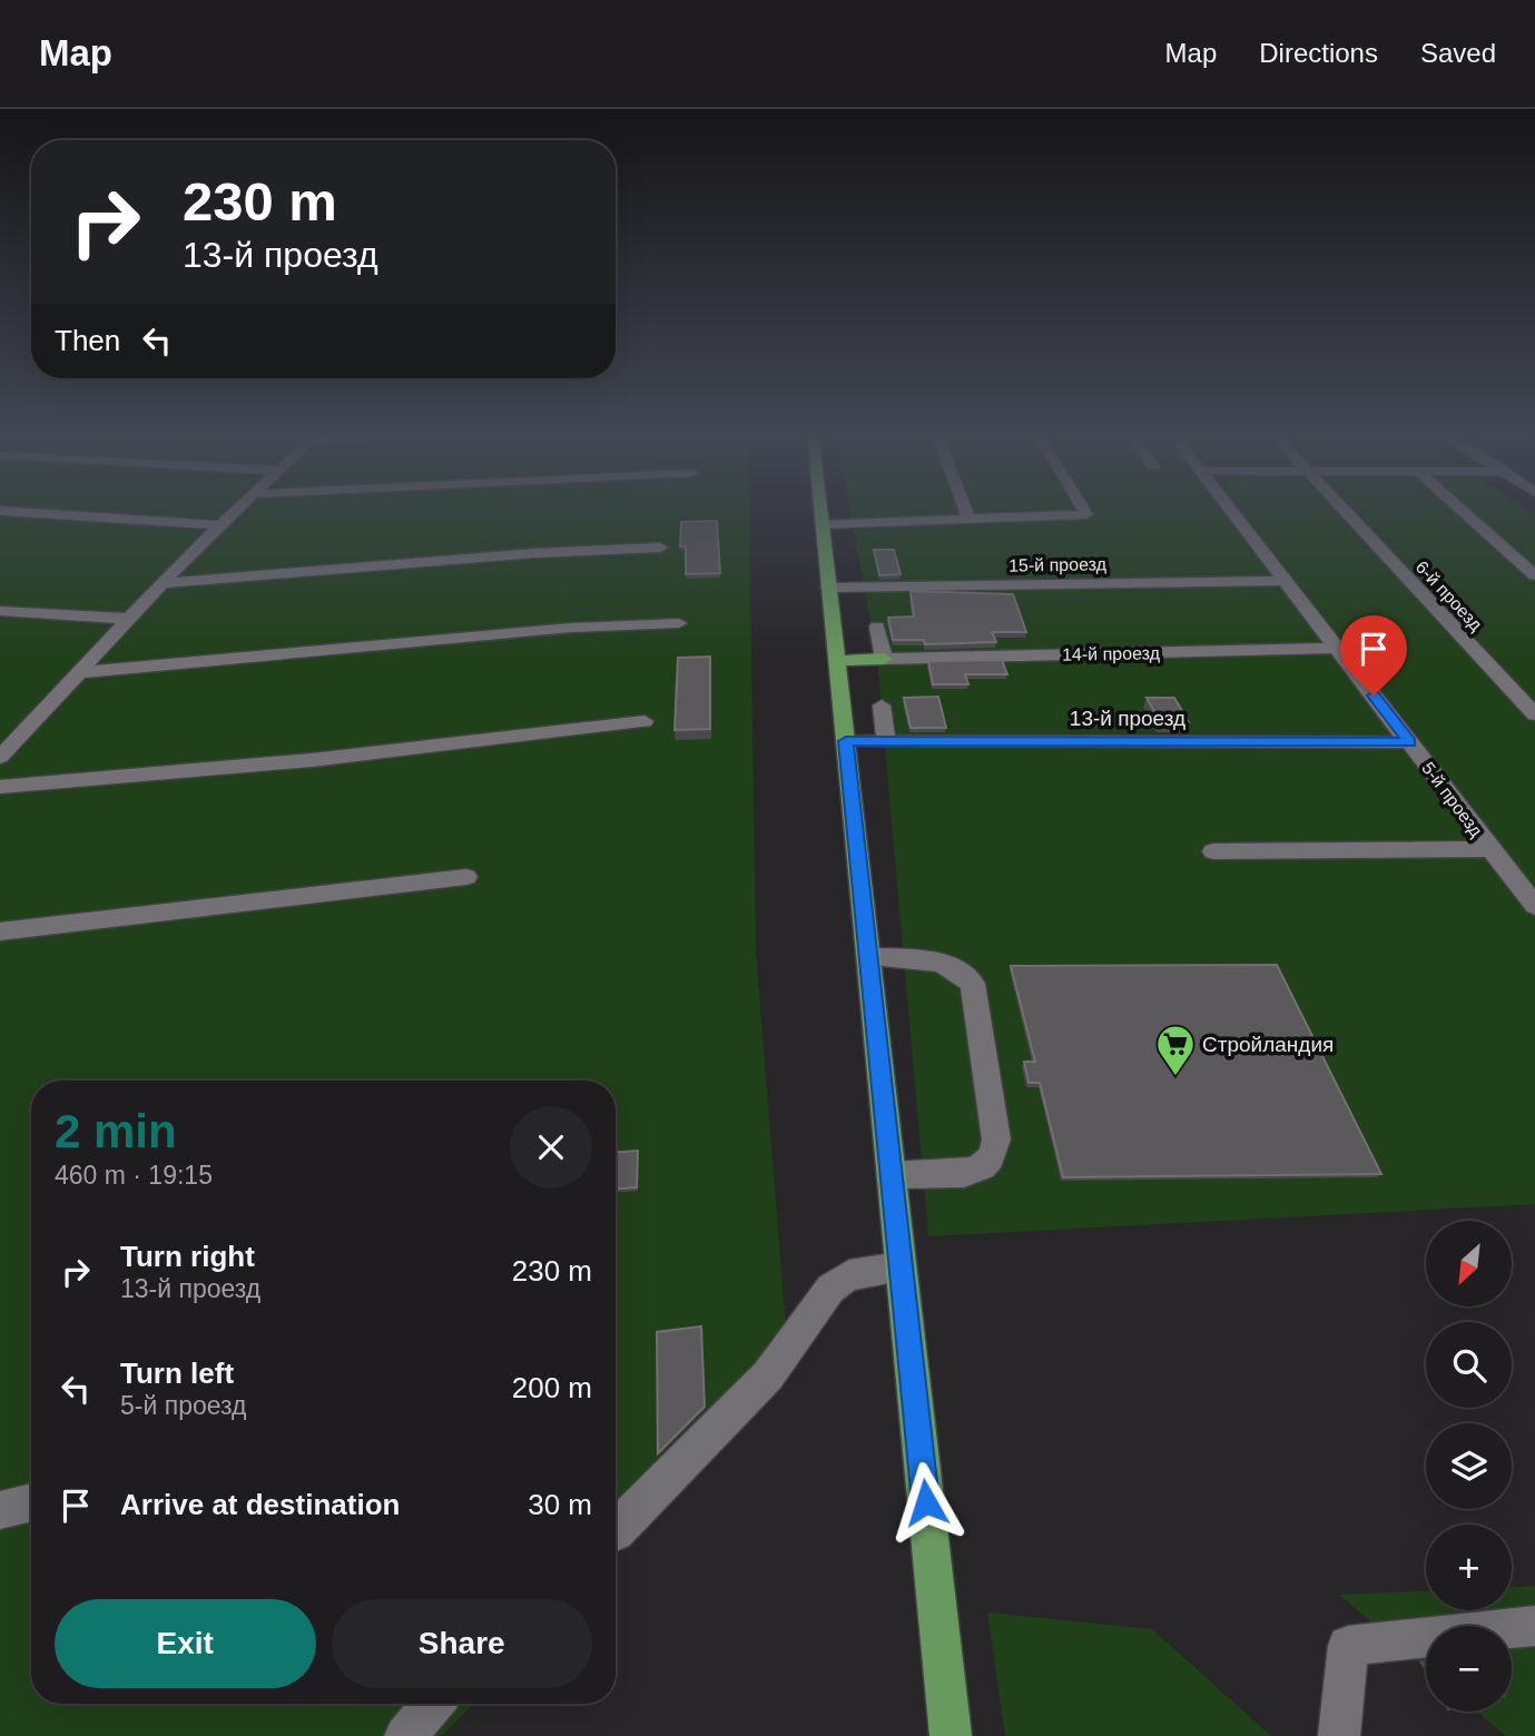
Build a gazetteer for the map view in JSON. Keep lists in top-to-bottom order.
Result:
{
  "streets": {
    "street": [
      "15-й проезд",
      "6-й проезд",
      "14-й проезд",
      "13-й проезд",
      "5-й проезд"
    ]
  },
  "crossings": [
    ["15-й проезд", "5-й проезд"],
    ["14-й проезд", "5-й проезд"],
    ["13-й проезд", "5-й проезд"]
  ],
  "places": {
    "supermarket": ["Стройландия"]
  },
  "north": "bottom left",
  "page": {
    "header": "Map",
    "nav": ["Map", "Directions", "Saved"],
    "turn": ["230 m", "13-й проезд"],
    "then": "Then",
    "heading": ["2 min", "460 m · 19:15"],
    "list": [
      {
        "name": "Turn right",
        "note": "13-й проезд",
        "value": "230 m"
      },
      {
        "name": "Turn left",
        "note": "5-й проезд",
        "value": "200 m"
      },
      {
        "name": "Arrive at destination",
        "value": "30 m"
      }
    ],
    "map_buttons": ["+", "−"],
    "buttons": ["Exit", "Share"]
  }
}
